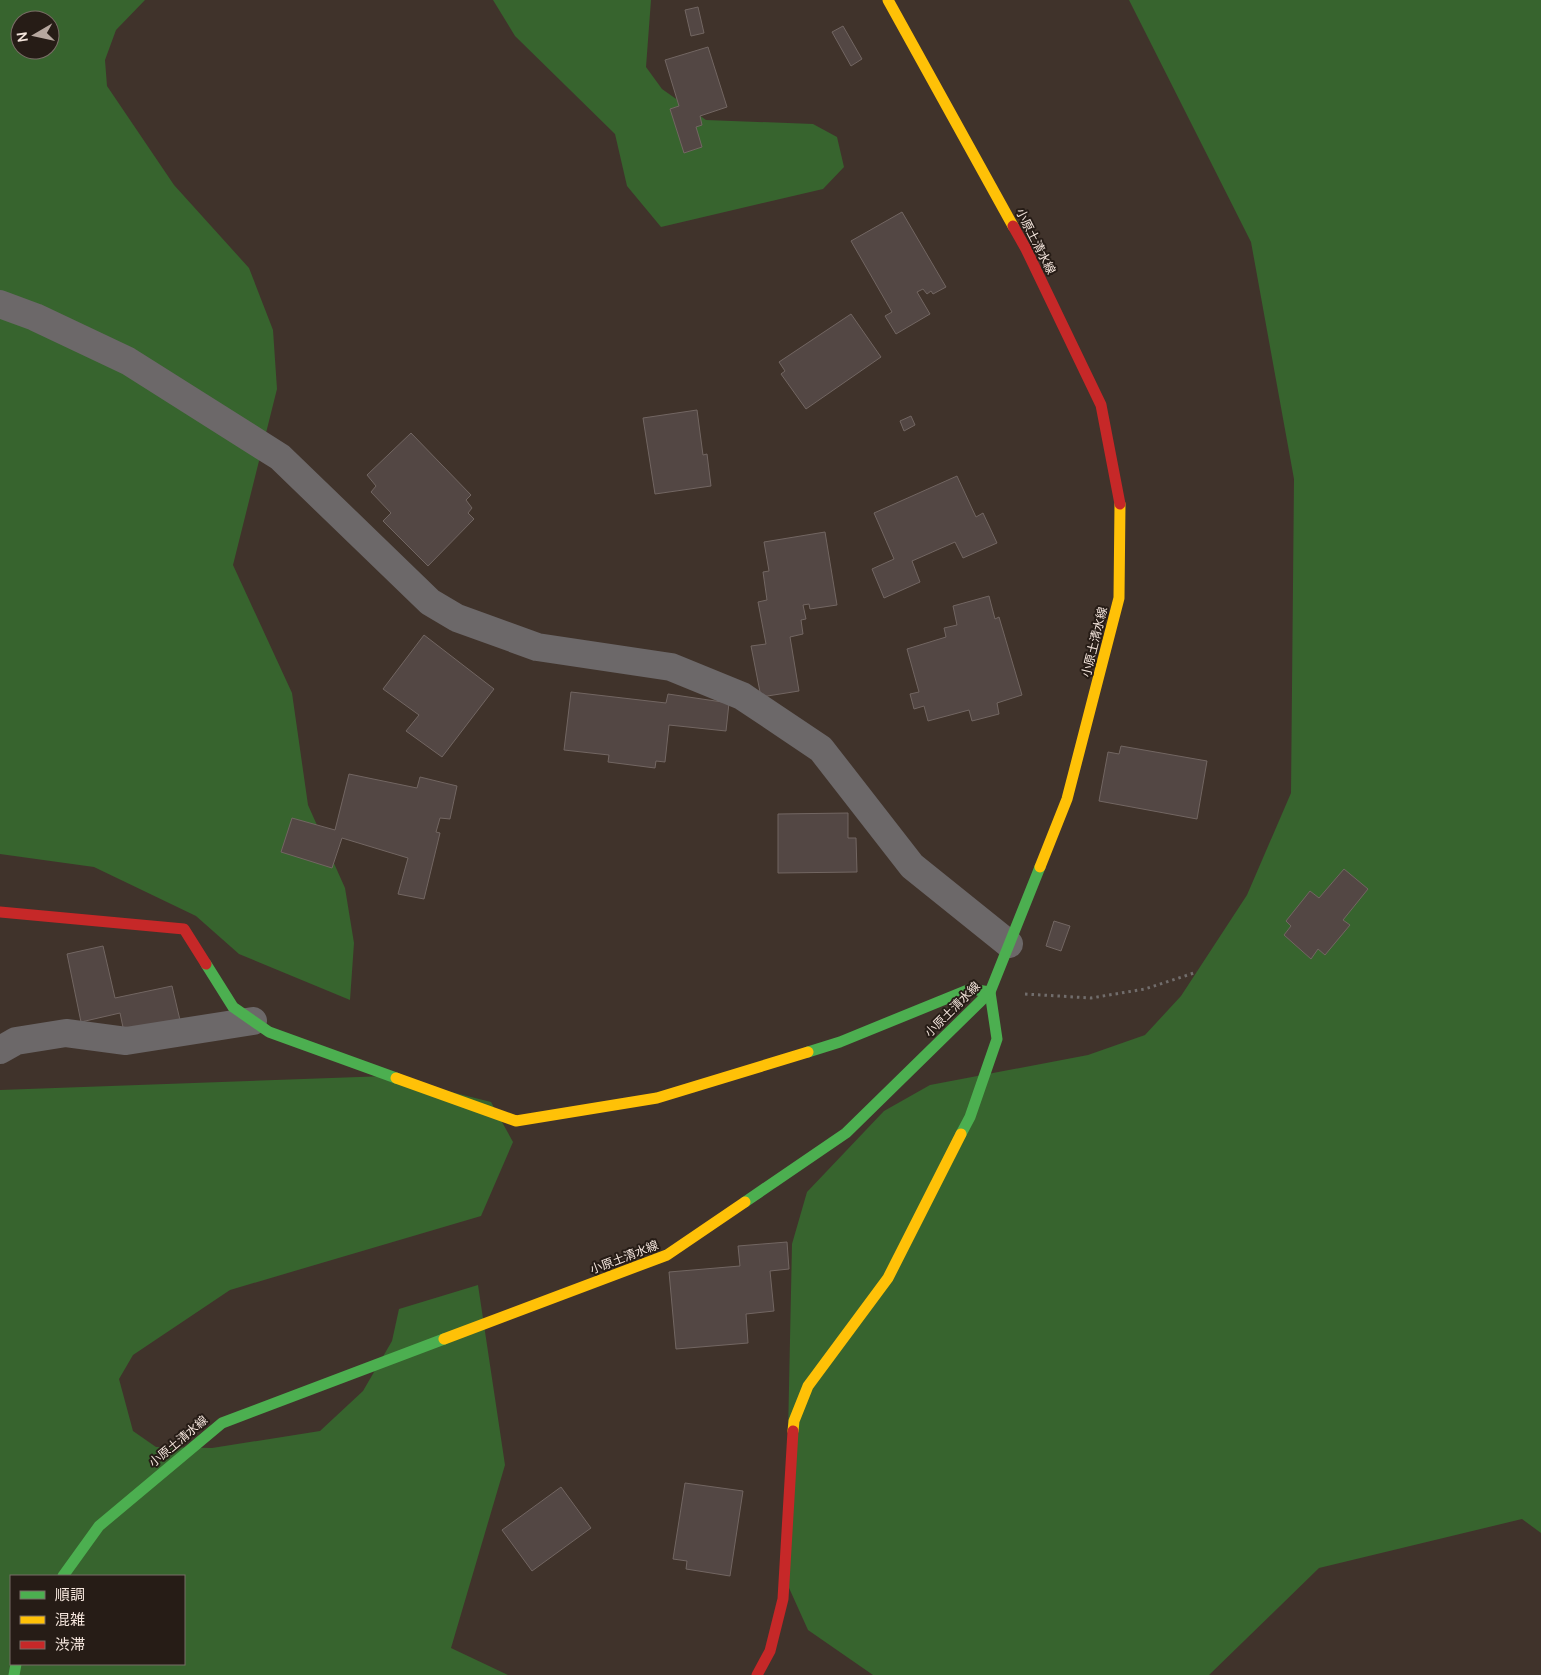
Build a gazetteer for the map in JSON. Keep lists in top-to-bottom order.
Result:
{
  "streets": {
    "main road": ["小原土清水線"]
  },
  "legend": ["順調", "混雑", "渋滞"],
  "north": "left"
}
